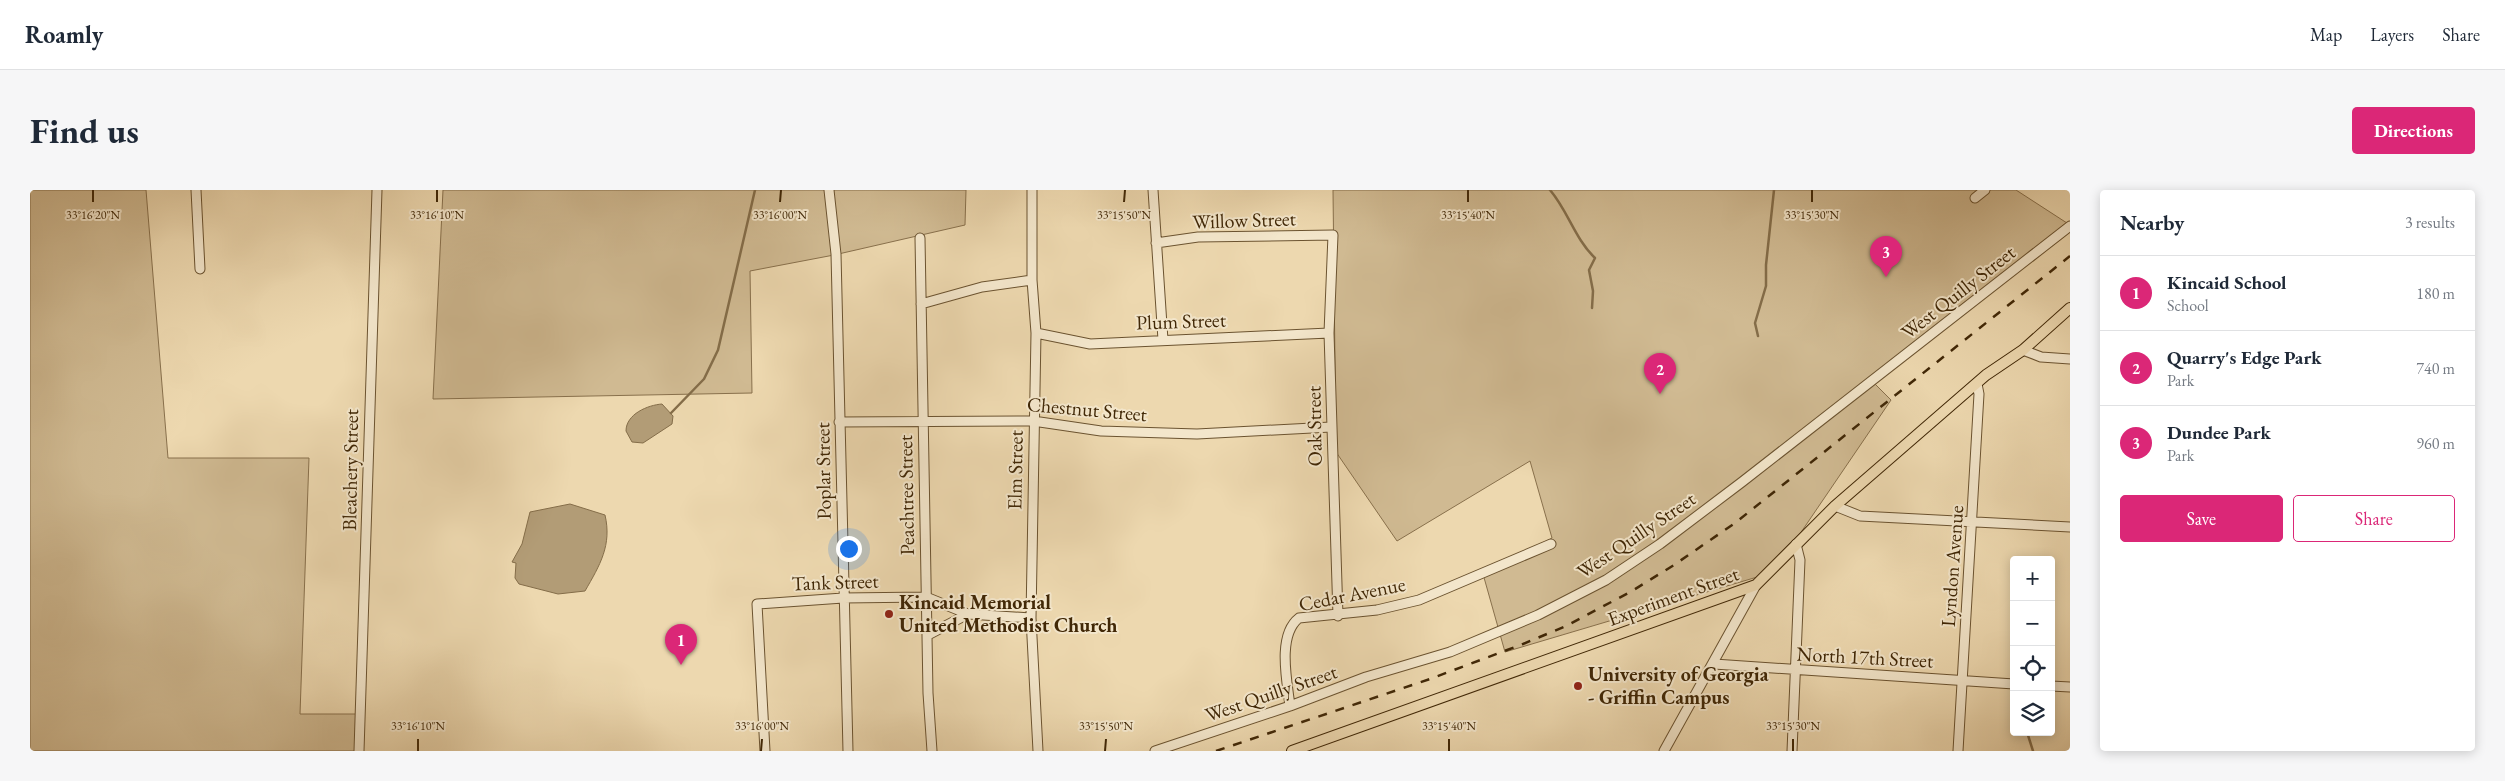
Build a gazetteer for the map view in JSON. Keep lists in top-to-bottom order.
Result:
{
  "streets": {
    "main road": ["Experiment Street"],
    "street": [
      "Willow Street",
      "West Quilly Street",
      "Plum Street",
      "Chestnut Street",
      "Oak Street",
      "Bleachery Street",
      "Elm Street",
      "Poplar Street",
      "Peachtree Street",
      "Lyndon Avenue",
      "Tank Street",
      "Cedar Avenue",
      "North 17th Street"
    ]
  },
  "crossings": [
    ["Willow Street", "Oak Street"],
    ["West Quilly Street", "Cedar Avenue"],
    ["Plum Street", "Oak Street"],
    ["Plum Street", "Elm Street"],
    ["Chestnut Street", "Oak Street"],
    ["Chestnut Street", "Elm Street"],
    ["Chestnut Street", "Poplar Street"],
    ["Chestnut Street", "Peachtree Street"],
    ["Oak Street", "Cedar Avenue"],
    ["Elm Street", "Tank Street"],
    ["Poplar Street", "Tank Street"],
    ["Peachtree Street", "Tank Street"],
    ["Lyndon Avenue", "Experiment Street"],
    ["Lyndon Avenue", "North 17th Street"]
  ],
  "places": ["Kincaid Memorial United Methodist Church", "University of Georgia - Griffin Campus"],
  "page": {
    "header": "Roamly",
    "nav": ["Map", "Layers", "Share"],
    "buttons": [
      "Directions",
      ["Save", "Share"]
    ],
    "title": "Find us",
    "heading": ["Nearby", "3 results"],
    "pins": ["3", "2", "1"],
    "list": [
      {
        "mark": "1",
        "name": "Kincaid School",
        "note": "School",
        "value": "180 m"
      },
      {
        "mark": "2",
        "name": "Quarry's Edge Park",
        "note": "Park",
        "value": "740 m"
      },
      {
        "mark": "3",
        "name": "Dundee Park",
        "note": "Park",
        "value": "960 m"
      }
    ],
    "map_buttons": ["+", "−"]
  },
  "coordinates": [
    "33°16'20\"N",
    "33°16'10\"N",
    "33°16'00\"N",
    "33°15'50\"N",
    "33°15'40\"N",
    "33°15'30\"N"
  ]
}
